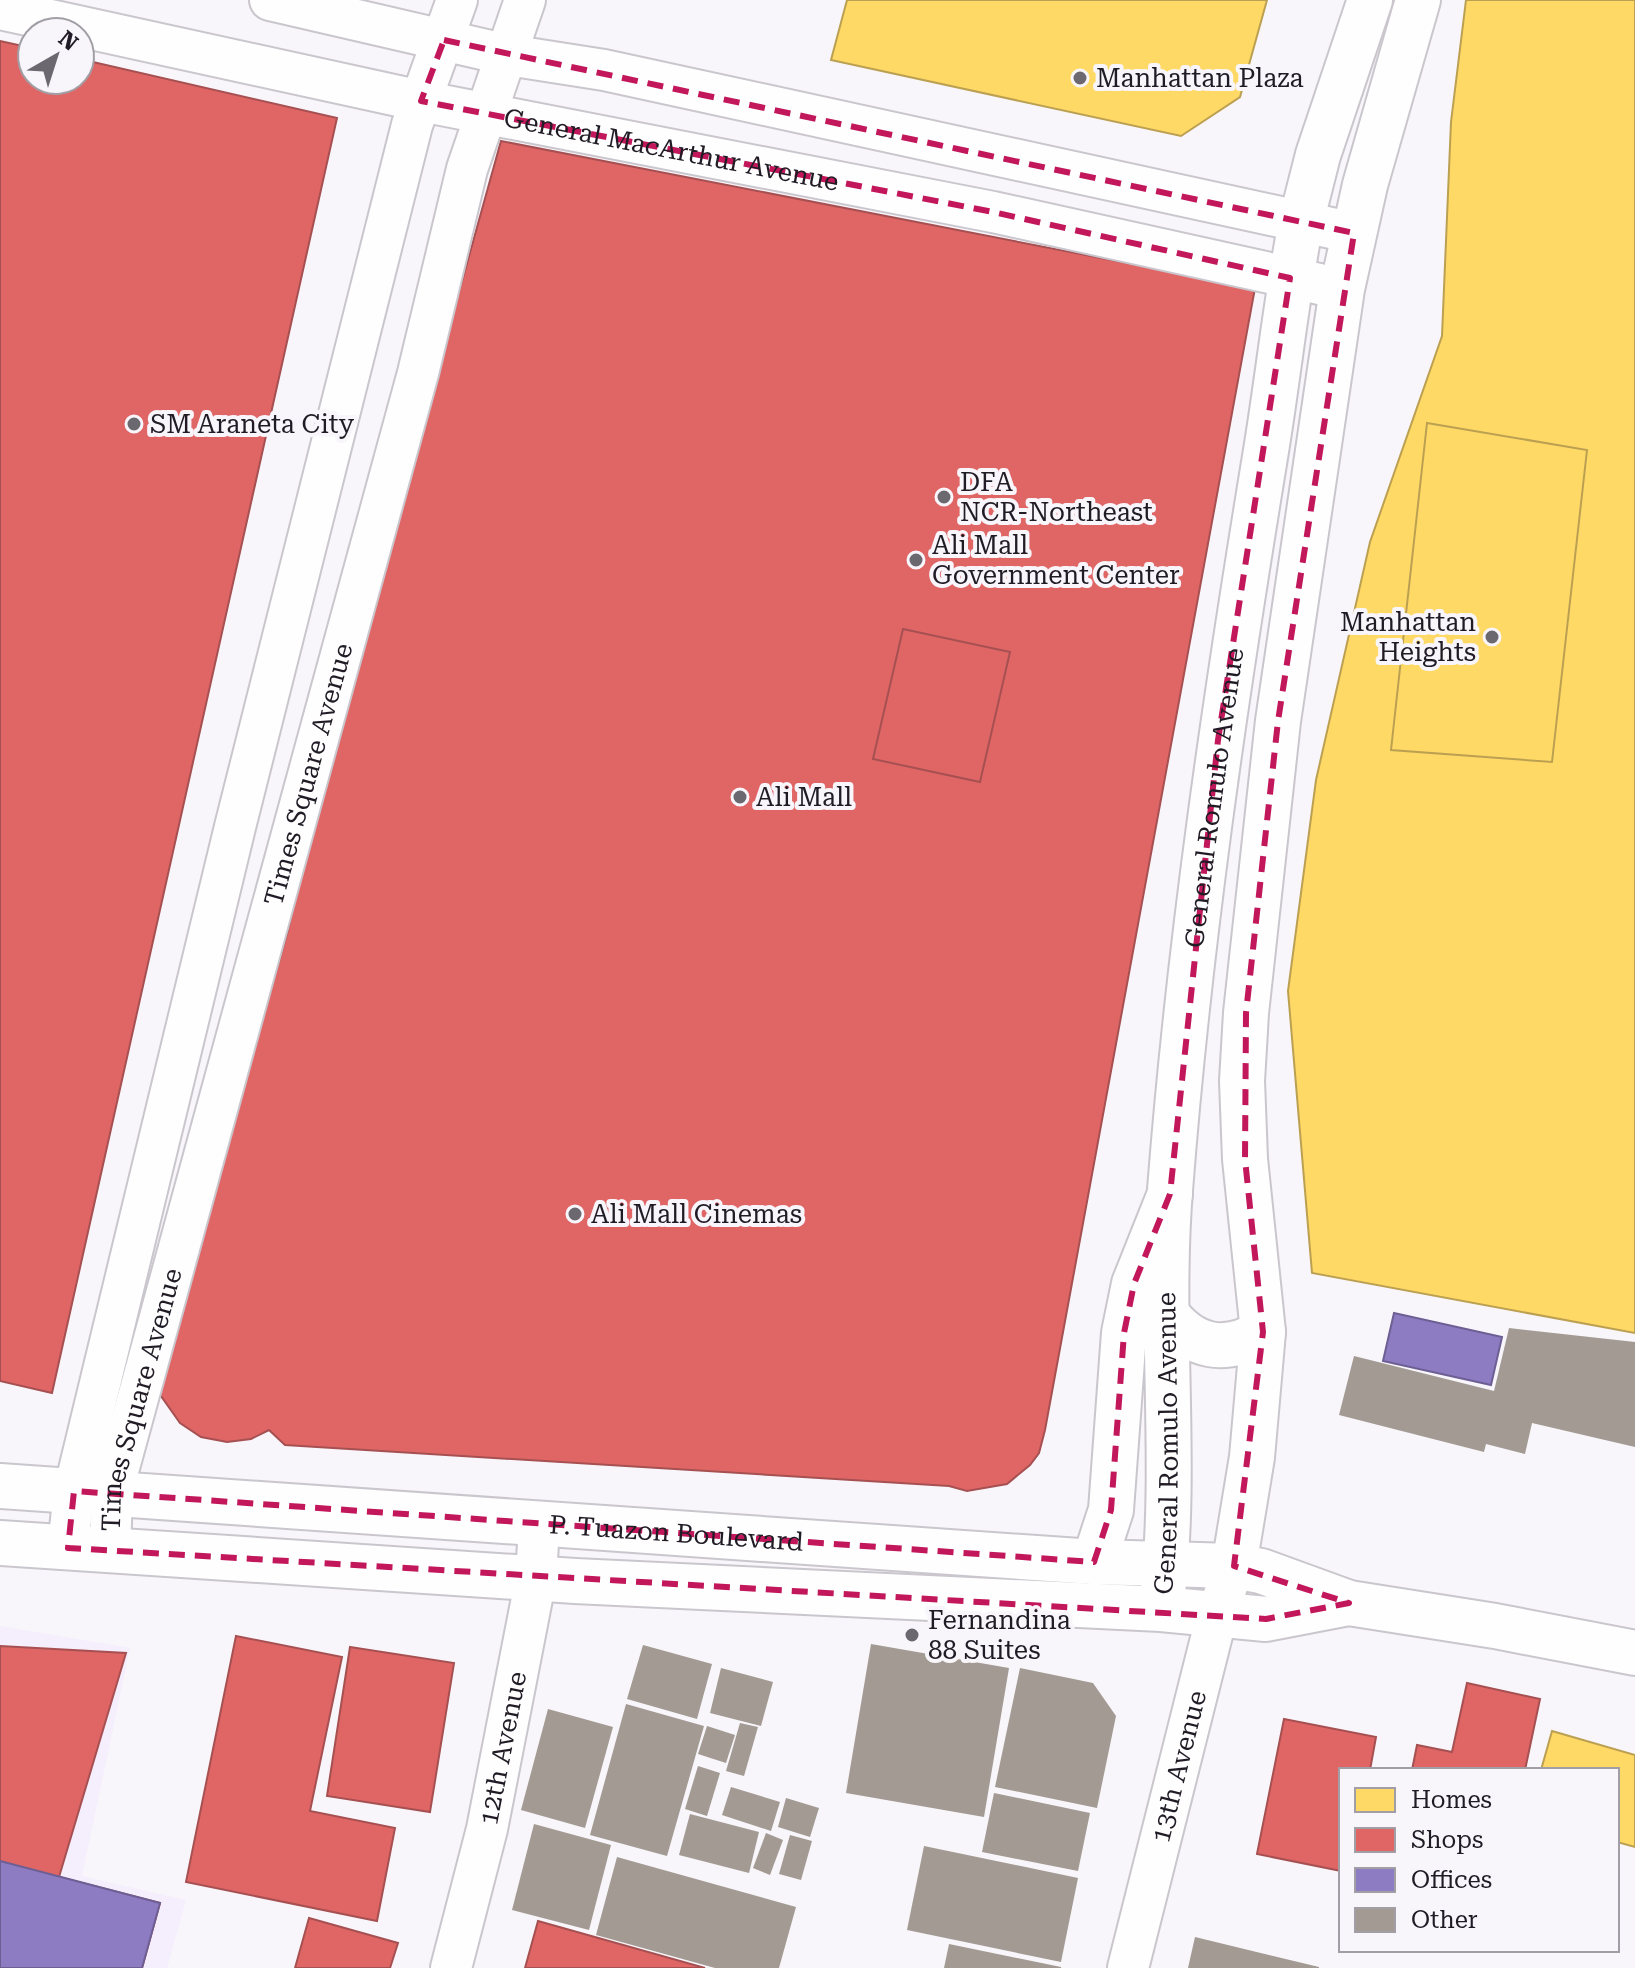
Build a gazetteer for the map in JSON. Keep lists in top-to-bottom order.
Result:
{
  "streets": {
    "street": [
      "General MacArthur Avenue",
      "Times Square Avenue",
      "General Romulo Avenue",
      "P. Tuazon Boulevard",
      "12th Avenue",
      "13th Avenue"
    ]
  },
  "crossings": [
    ["General MacArthur Avenue", "Times Square Avenue"],
    ["General MacArthur Avenue", "General Romulo Avenue"],
    ["Times Square Avenue", "P. Tuazon Boulevard"],
    ["General Romulo Avenue", "P. Tuazon Boulevard"],
    ["General Romulo Avenue", "13th Avenue"],
    ["P. Tuazon Boulevard", "12th Avenue"],
    ["P. Tuazon Boulevard", "13th Avenue"]
  ],
  "places": [
    "Manhattan Plaza",
    "SM Araneta City",
    "DFA NCR-Northeast",
    "Ali Mall Government Center",
    "Manhattan Heights",
    "Ali Mall",
    "Ali Mall Cinemas",
    "Fernandina 88 Suites"
  ],
  "legend": [
    "Homes",
    "Shops",
    "Offices",
    "Other"
  ],
  "north": "top right"
}
